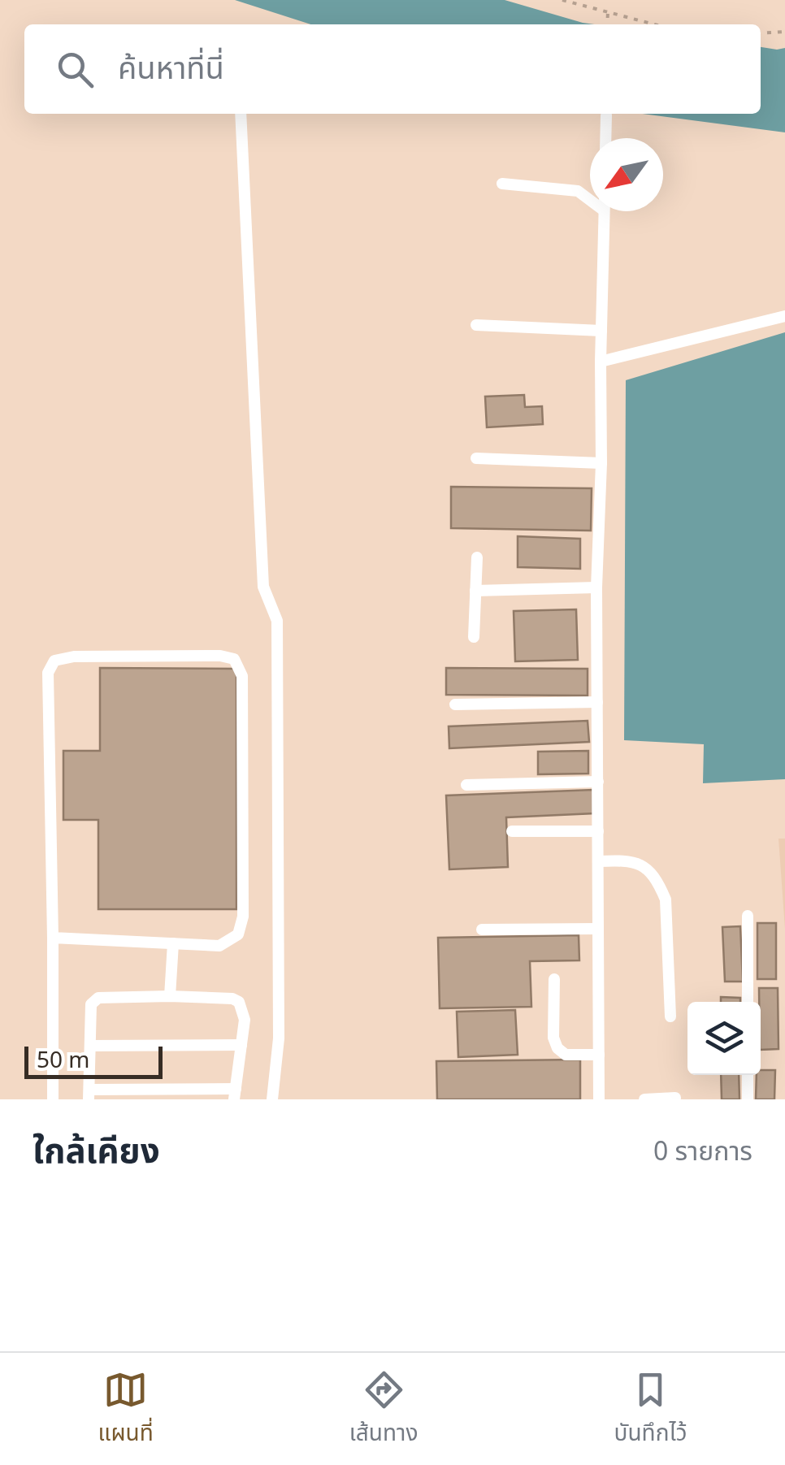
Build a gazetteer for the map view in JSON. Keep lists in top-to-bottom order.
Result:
{
  "scale_bar": "50 m",
  "north": "bottom left",
  "page": {
    "search": "ค้นหาที่นี่",
    "scale": "50 m",
    "heading": ["ใกล้เคียง", "0 รายการ"],
    "nav": ["แผนที่", "เส้นทาง", "บันทึกไว้"]
  }
}
